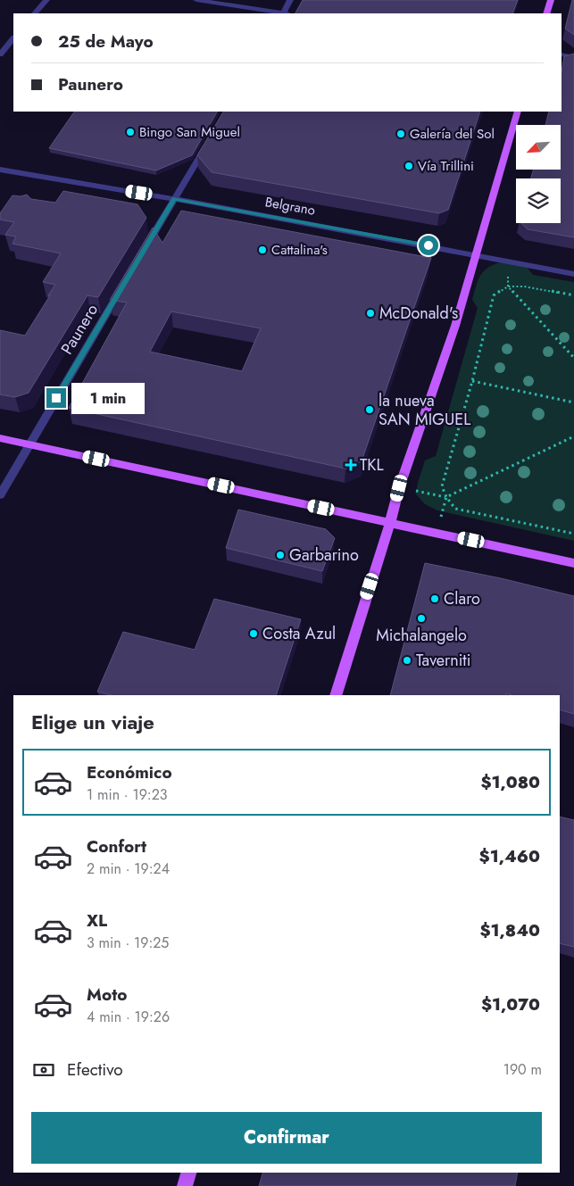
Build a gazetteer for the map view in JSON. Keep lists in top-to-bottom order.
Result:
{
  "streets": {
    "street": ["Belgrano", "Paunero"]
  },
  "places": {
    "other": [
      "Bingo San Miguel",
      "Galería del Sol",
      "Vía Trillini",
      "Cattalina's",
      "McDonald's",
      "la nueva SAN MIGUEL",
      "Garbarino",
      "Claro",
      "Michalangelo",
      "Costa Azul",
      "Taverniti"
    ],
    "health": ["TKL"]
  },
  "north": "bottom left",
  "page": {
    "banner": ["25 de Mayo", "Paunero"],
    "bubble": "1 min",
    "heading": "Elige un viaje",
    "list": [
      {
        "name": "Económico",
        "note": "1 min · 19:23",
        "value": "$1,080"
      },
      {
        "name": "Confort",
        "note": "2 min · 19:24",
        "value": "$1,460"
      },
      {
        "name": "XL",
        "note": "3 min · 19:25",
        "value": "$1,840"
      },
      {
        "name": "Moto",
        "note": "4 min · 19:26",
        "value": "$1,070"
      }
    ],
    "pay": ["Efectivo", "190 m"],
    "buttons": "Confirmar"
  }
}
